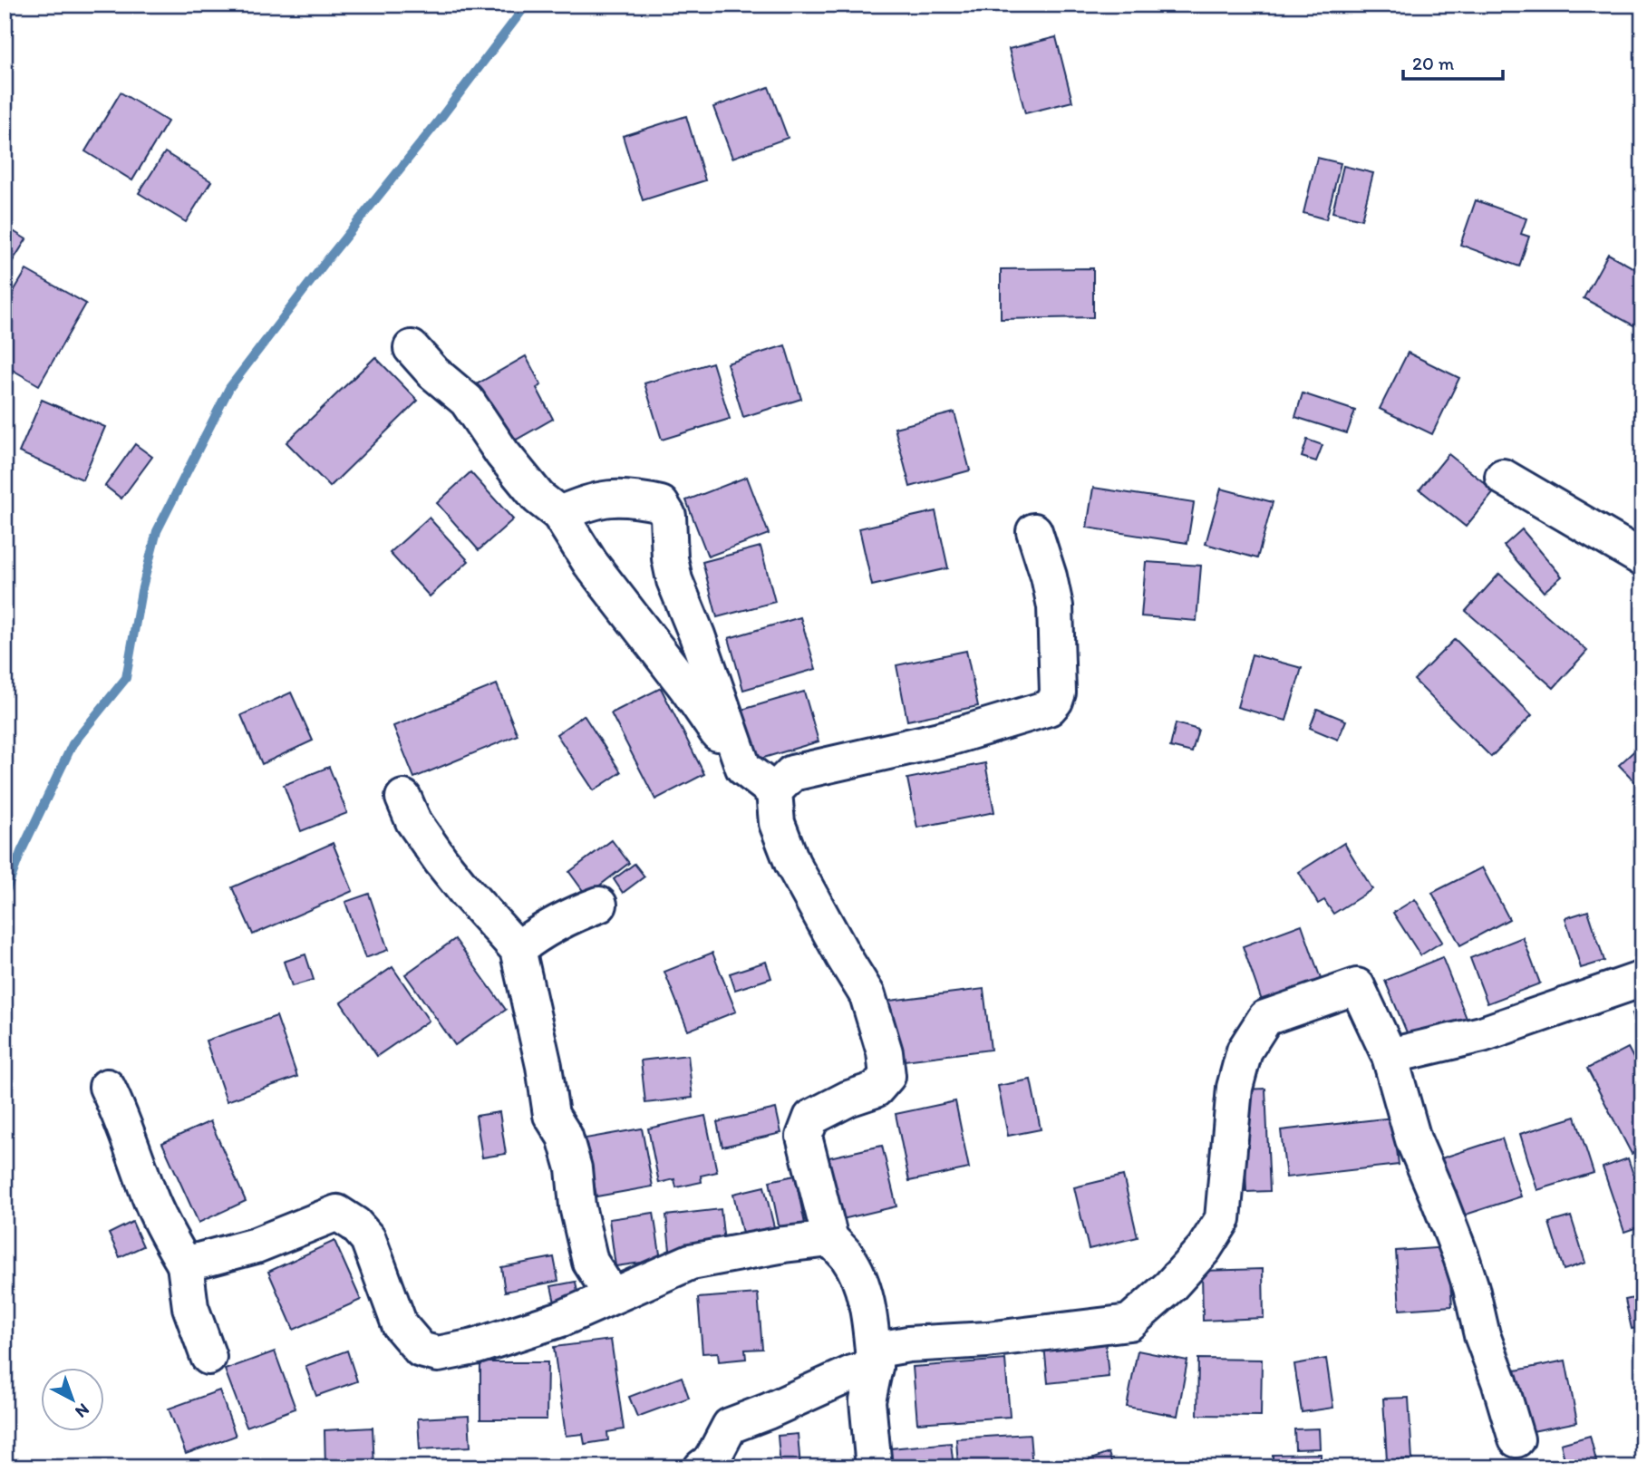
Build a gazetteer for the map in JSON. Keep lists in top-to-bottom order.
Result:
{
  "scale_bar": "20 m",
  "north": "bottom right"
}
